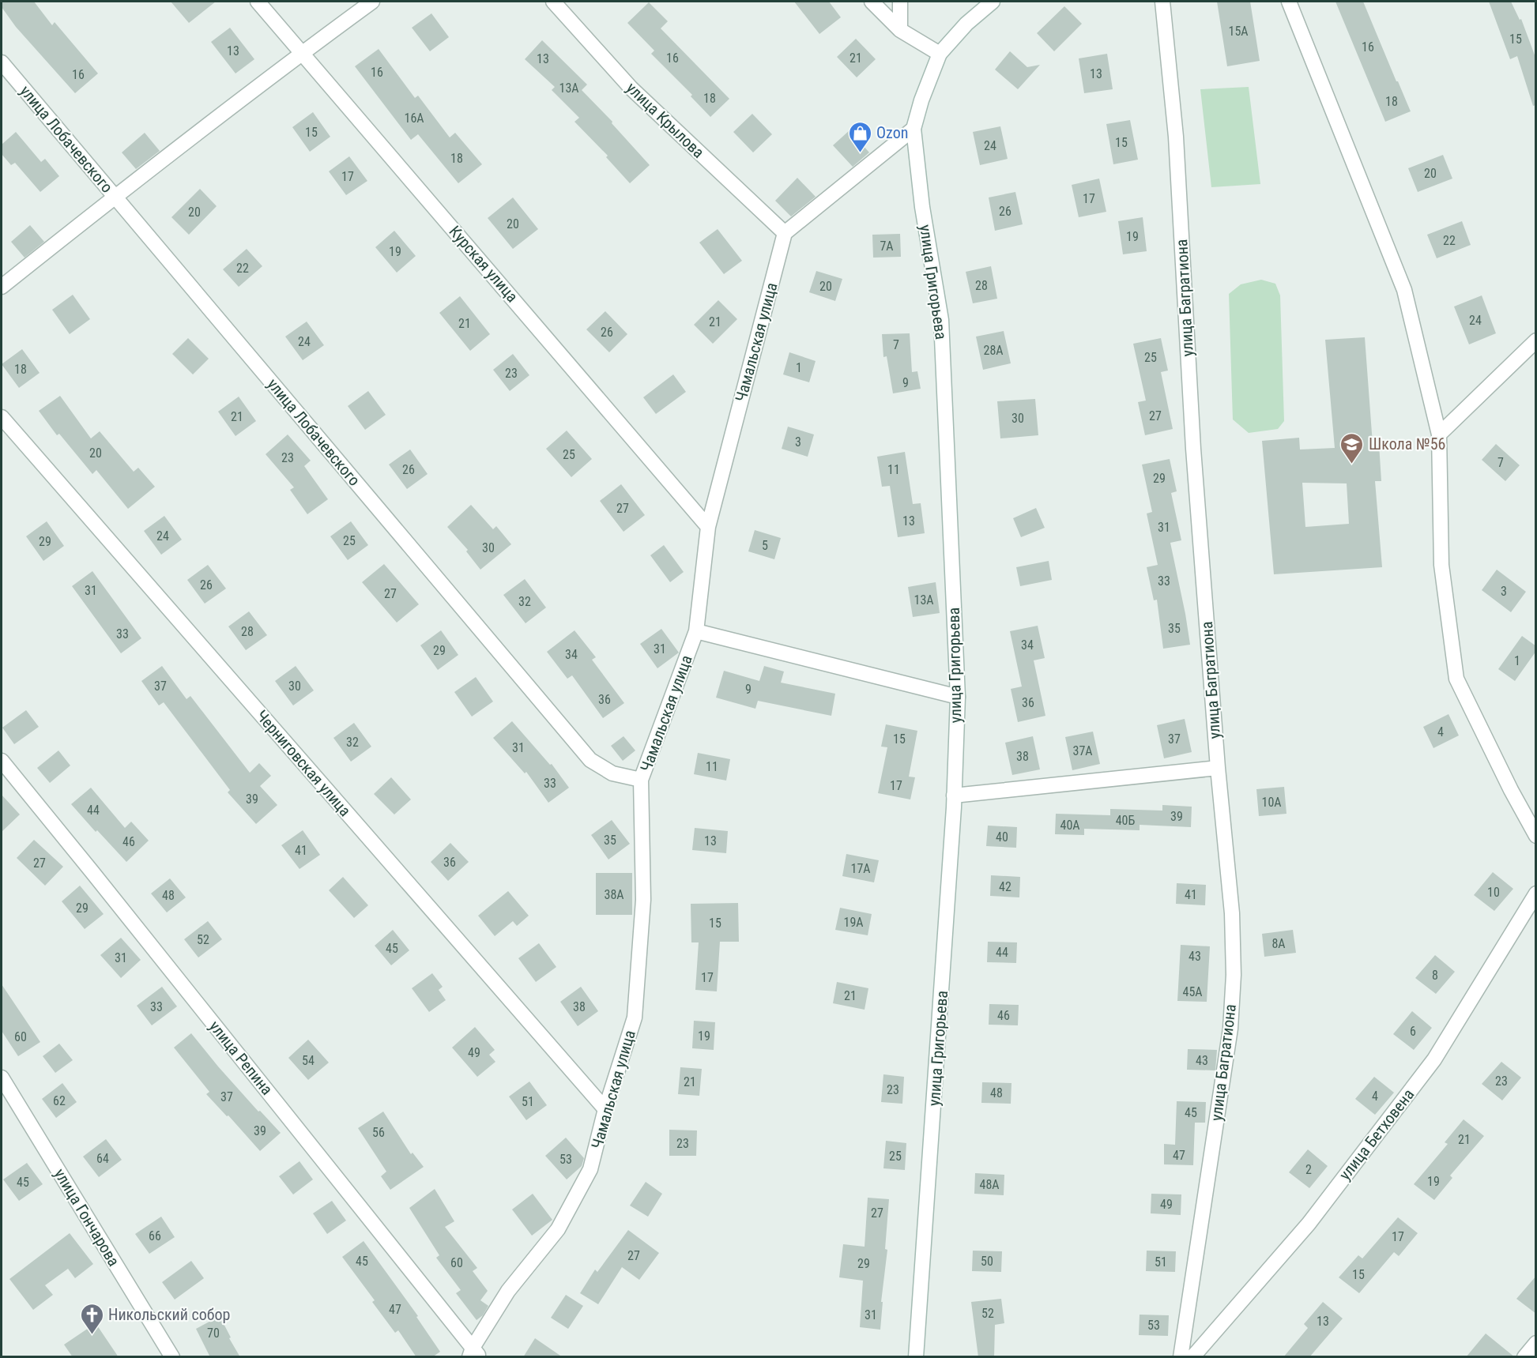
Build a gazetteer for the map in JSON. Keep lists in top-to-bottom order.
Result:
{
  "streets": {
    "street": [
      "улица Крылова",
      "улица Лобачевского",
      "Курская улица",
      "улица Григорьева",
      "улица Багратиона",
      "Чамальская улица",
      "Черниговская улица",
      "улица Репина",
      "улица Бетховена",
      "улица Гончарова"
    ]
  },
  "crossings": [
    ["улица Крылова", "Чамальская улица"],
    ["улица Лобачевского", "Чамальская улица"],
    ["Курская улица", "Чамальская улица"],
    ["Чамальская улица", "Черниговская улица"],
    ["Чамальская улица", "улица Репина"]
  ],
  "places": {
    "shop": ["Ozon"],
    "school or university": ["Школа №56"],
    "church": ["Никольский собор"]
  },
  "house_numbers": [
    "15А",
    "15",
    "16",
    "13",
    "16",
    "21",
    "13",
    "16",
    "13",
    "16",
    "13А",
    "18",
    "18",
    "16А",
    "15",
    "15",
    "24",
    "18",
    "20",
    "17",
    "17",
    "26",
    "20",
    "20",
    "19",
    "22",
    "7А",
    "19",
    "22",
    "28",
    "20",
    "24",
    "21",
    "21",
    "26",
    "24",
    "7",
    "28А",
    "25",
    "1",
    "18",
    "23",
    "9",
    "27",
    "21",
    "30",
    "3",
    "20",
    "25",
    "23",
    "7",
    "26",
    "11",
    "29",
    "27",
    "13",
    "31",
    "24",
    "25",
    "29",
    "5",
    "30",
    "33",
    "26",
    "31",
    "3",
    "27",
    "13А",
    "32",
    "35",
    "28",
    "33",
    "34",
    "31",
    "29",
    "34",
    "1",
    "37",
    "30",
    "9",
    "36",
    "36",
    "4",
    "15",
    "37",
    "32",
    "31",
    "37А",
    "38",
    "11",
    "33",
    "17",
    "39",
    "10А",
    "44",
    "39",
    "40Б",
    "40А",
    "40",
    "35",
    "13",
    "46",
    "41",
    "36",
    "27",
    "17А",
    "42",
    "10",
    "38А",
    "41",
    "48",
    "29",
    "19А",
    "15",
    "52",
    "8А",
    "45",
    "44",
    "43",
    "31",
    "8",
    "17",
    "45А",
    "21",
    "33",
    "38",
    "46",
    "6",
    "19",
    "60",
    "49",
    "54",
    "43",
    "23",
    "21",
    "23",
    "48",
    "4",
    "37",
    "62",
    "51",
    "45",
    "39",
    "56",
    "21",
    "23",
    "47",
    "25",
    "64",
    "53",
    "2",
    "19",
    "45",
    "48А",
    "49",
    "27",
    "66",
    "17",
    "27",
    "45",
    "50",
    "51",
    "60",
    "29",
    "15",
    "47",
    "52",
    "31",
    "13",
    "53",
    "70"
  ]
}
